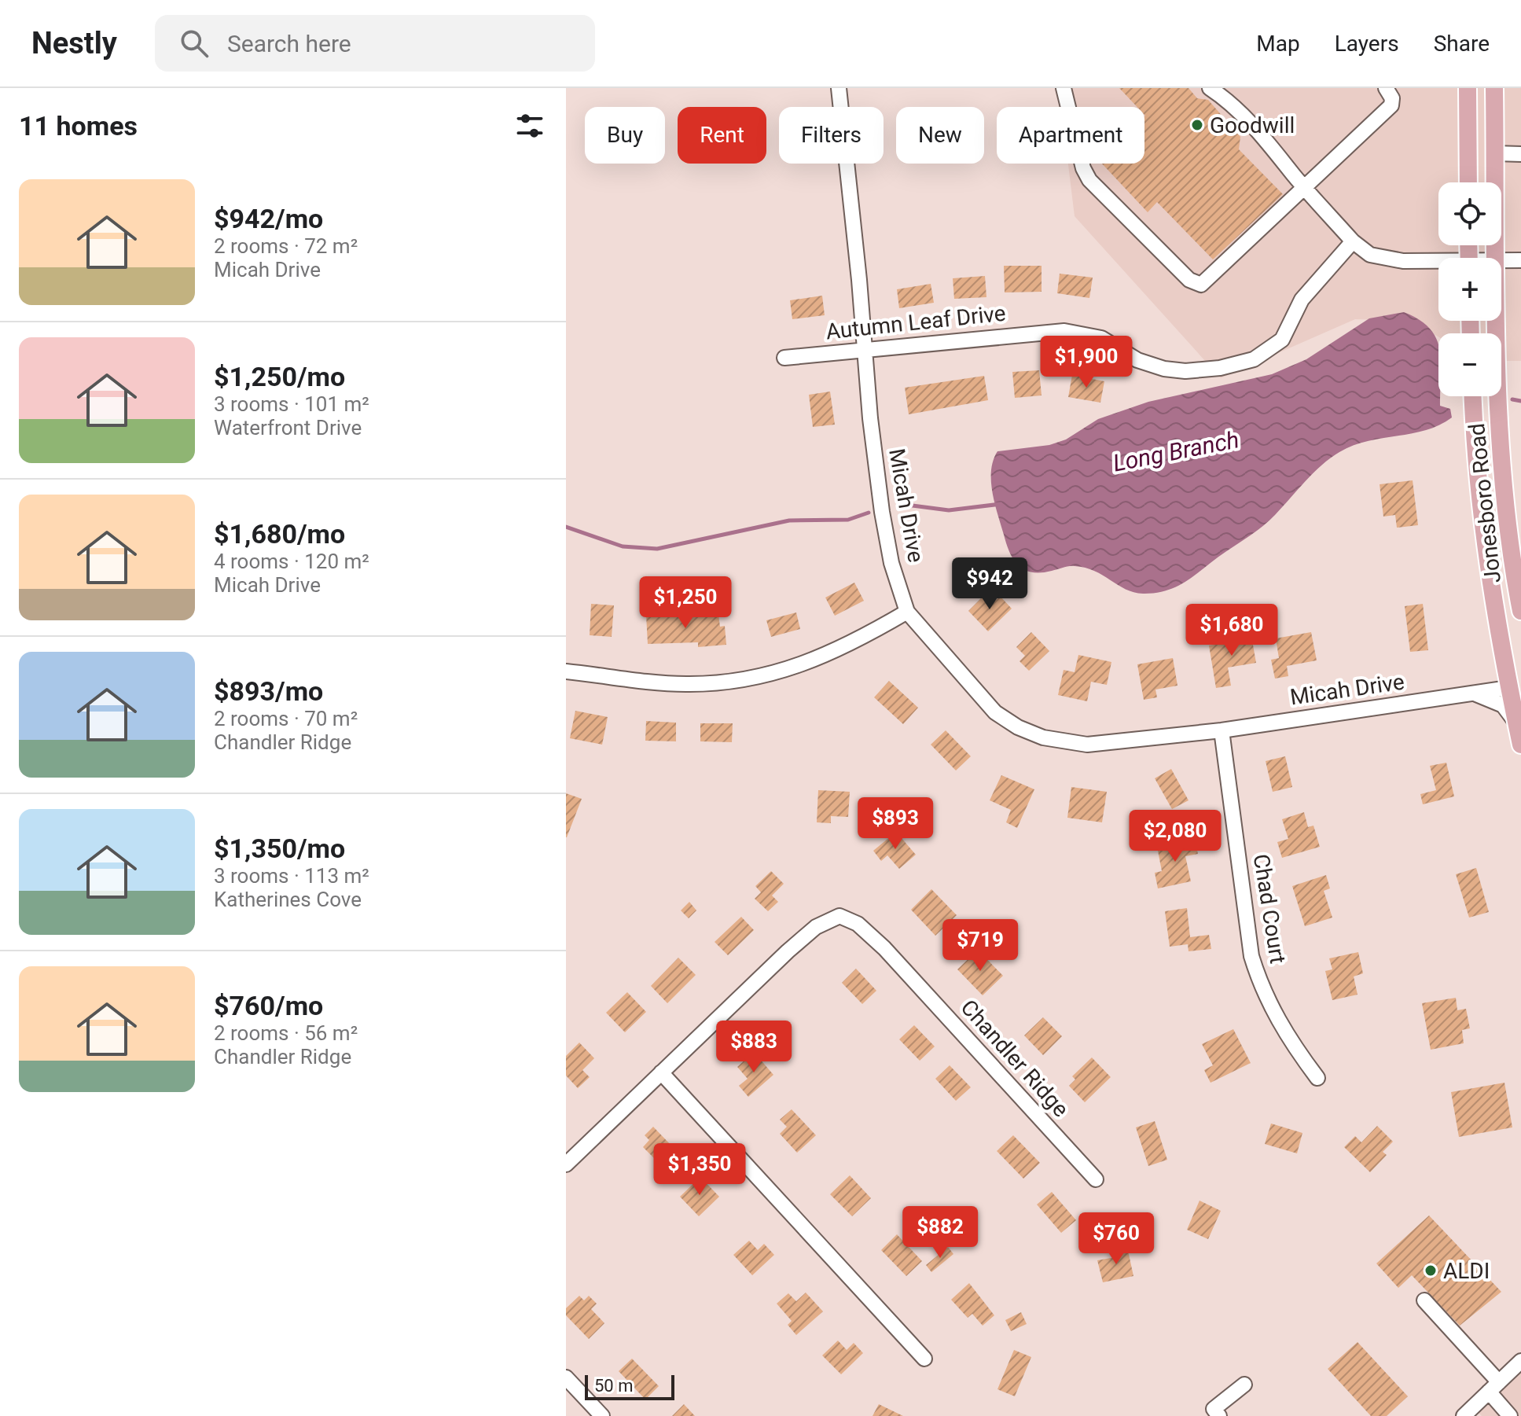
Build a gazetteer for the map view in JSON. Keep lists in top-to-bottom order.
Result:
{
  "streets": {
    "main road": ["Jonesboro Road"],
    "street": [
      "Autumn Leaf Drive",
      "Micah Drive",
      "Chad Court",
      "Chandler Ridge"
    ]
  },
  "crossings": [
    ["Autumn Leaf Drive", "Micah Drive"],
    ["Jonesboro Road", "Micah Drive"],
    ["Micah Drive", "Chad Court"]
  ],
  "water": ["Long Branch"],
  "places": ["Goodwill", "ALDI"],
  "scale_bar": "50 m",
  "page": {
    "header": "Nestly",
    "search": "Search here",
    "nav": ["Map", "Layers", "Share"],
    "heading": "11 homes",
    "chip": [
      "Buy",
      "Rent",
      "Filters",
      "New",
      "Apartment"
    ],
    "list": [
      {
        "name": "$942/mo",
        "note": "2 rooms · 72 m² · Micah Drive"
      },
      {
        "name": "$1,250/mo",
        "note": "3 rooms · 101 m² · Waterfront Drive"
      },
      {
        "name": "$1,680/mo",
        "note": "4 rooms · 120 m² · Micah Drive"
      },
      {
        "name": "$893/mo",
        "note": "2 rooms · 70 m² · Chandler Ridge"
      },
      {
        "name": "$1,350/mo",
        "note": "3 rooms · 113 m² · Katherines Cove"
      },
      {
        "name": "$760/mo",
        "note": "2 rooms · 56 m² · Chandler Ridge"
      }
    ],
    "map_buttons": ["+", "−"],
    "price": [
      "$1,900",
      "$942",
      "$1,250",
      "$1,680",
      "$893",
      "$2,080",
      "$719",
      "$883",
      "$1,350",
      "$882",
      "$760"
    ],
    "scale": "50 m"
  }
}
